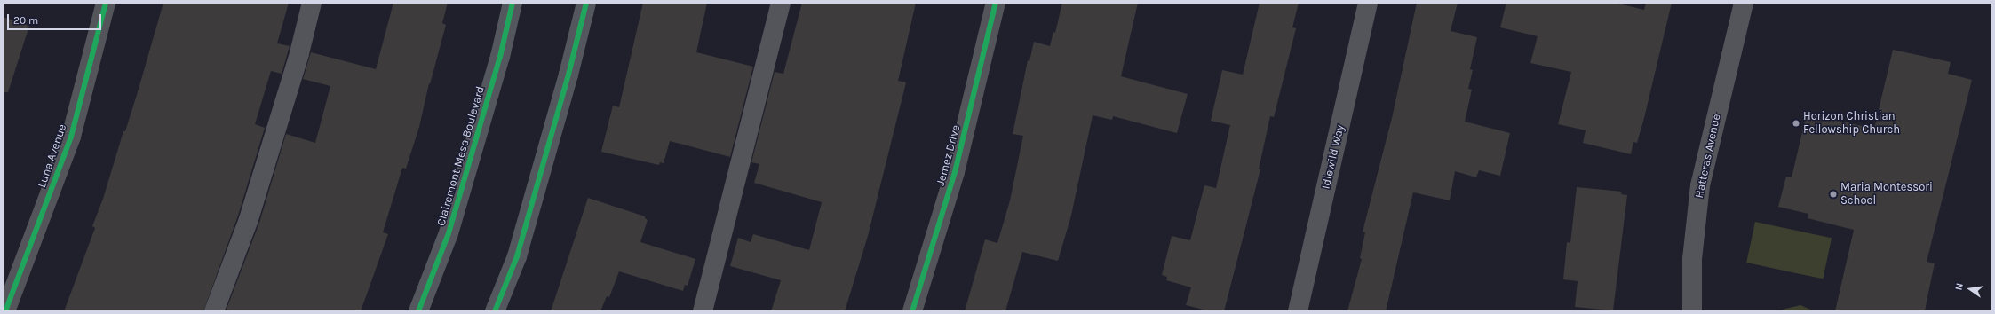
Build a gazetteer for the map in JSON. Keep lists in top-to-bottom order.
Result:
{
  "streets": {
    "main road": ["Clairemont Mesa Boulevard"],
    "street": [
      "Jemez Drive",
      "Luna Avenue",
      "Hatteras Avenue",
      "Idlewild Way"
    ]
  },
  "places": ["Horizon Christian Fellowship Church", "Maria Montessori School"],
  "scale_bar": "20 m",
  "north": "left"
}
